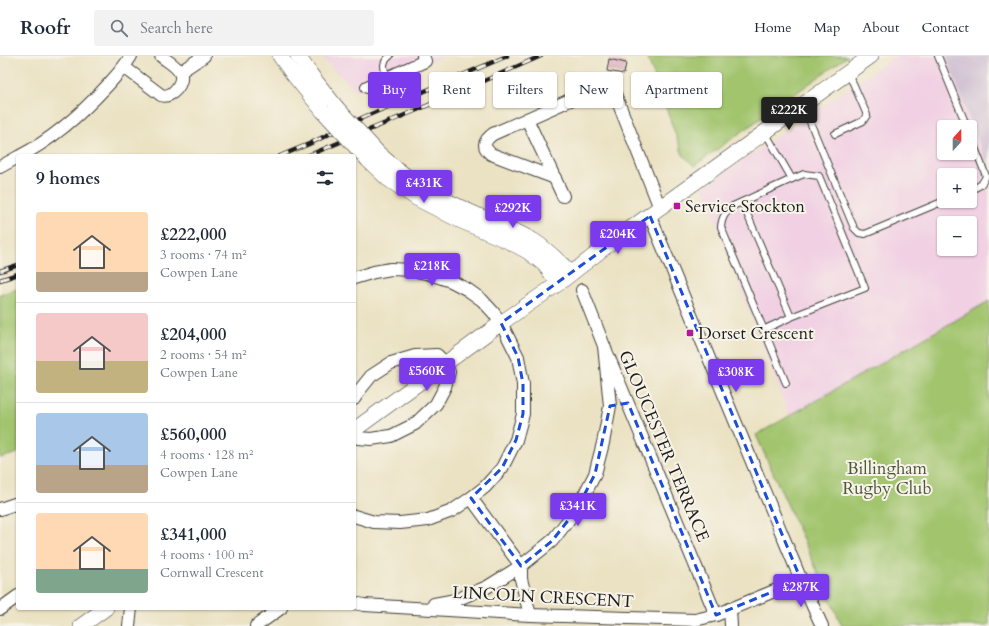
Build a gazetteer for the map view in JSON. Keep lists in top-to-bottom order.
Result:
{
  "streets": {
    "street": ["GLOUCESTER TERRACE", "LINCOLN CRESCENT"]
  },
  "crossings": [
    ["GLOUCESTER TERRACE", "LINCOLN CRESCENT"]
  ],
  "parks": ["Billingham Rugby Club"],
  "places": {
    "transit": ["Service Stockton", "Dorset Crescent"]
  },
  "north": "top",
  "page": {
    "header": "Roofr",
    "search": "Search here",
    "nav": [
      "Home",
      "Map",
      "About",
      "Contact"
    ],
    "chip": [
      "Buy",
      "Rent",
      "Filters",
      "New",
      "Apartment"
    ],
    "price": [
      "£222K",
      "£431K",
      "£292K",
      "£204K",
      "£218K",
      "£560K",
      "£308K",
      "£341K",
      "£287K"
    ],
    "map_buttons": ["+", "−"],
    "heading": "9 homes",
    "list": [
      {
        "name": "£222,000",
        "note": "3 rooms · 74 m² · Cowpen Lane"
      },
      {
        "name": "£204,000",
        "note": "2 rooms · 54 m² · Cowpen Lane"
      },
      {
        "name": "£560,000",
        "note": "4 rooms · 128 m² · Cowpen Lane"
      },
      {
        "name": "£341,000",
        "note": "4 rooms · 100 m² · Cornwall Crescent"
      }
    ]
  }
}
